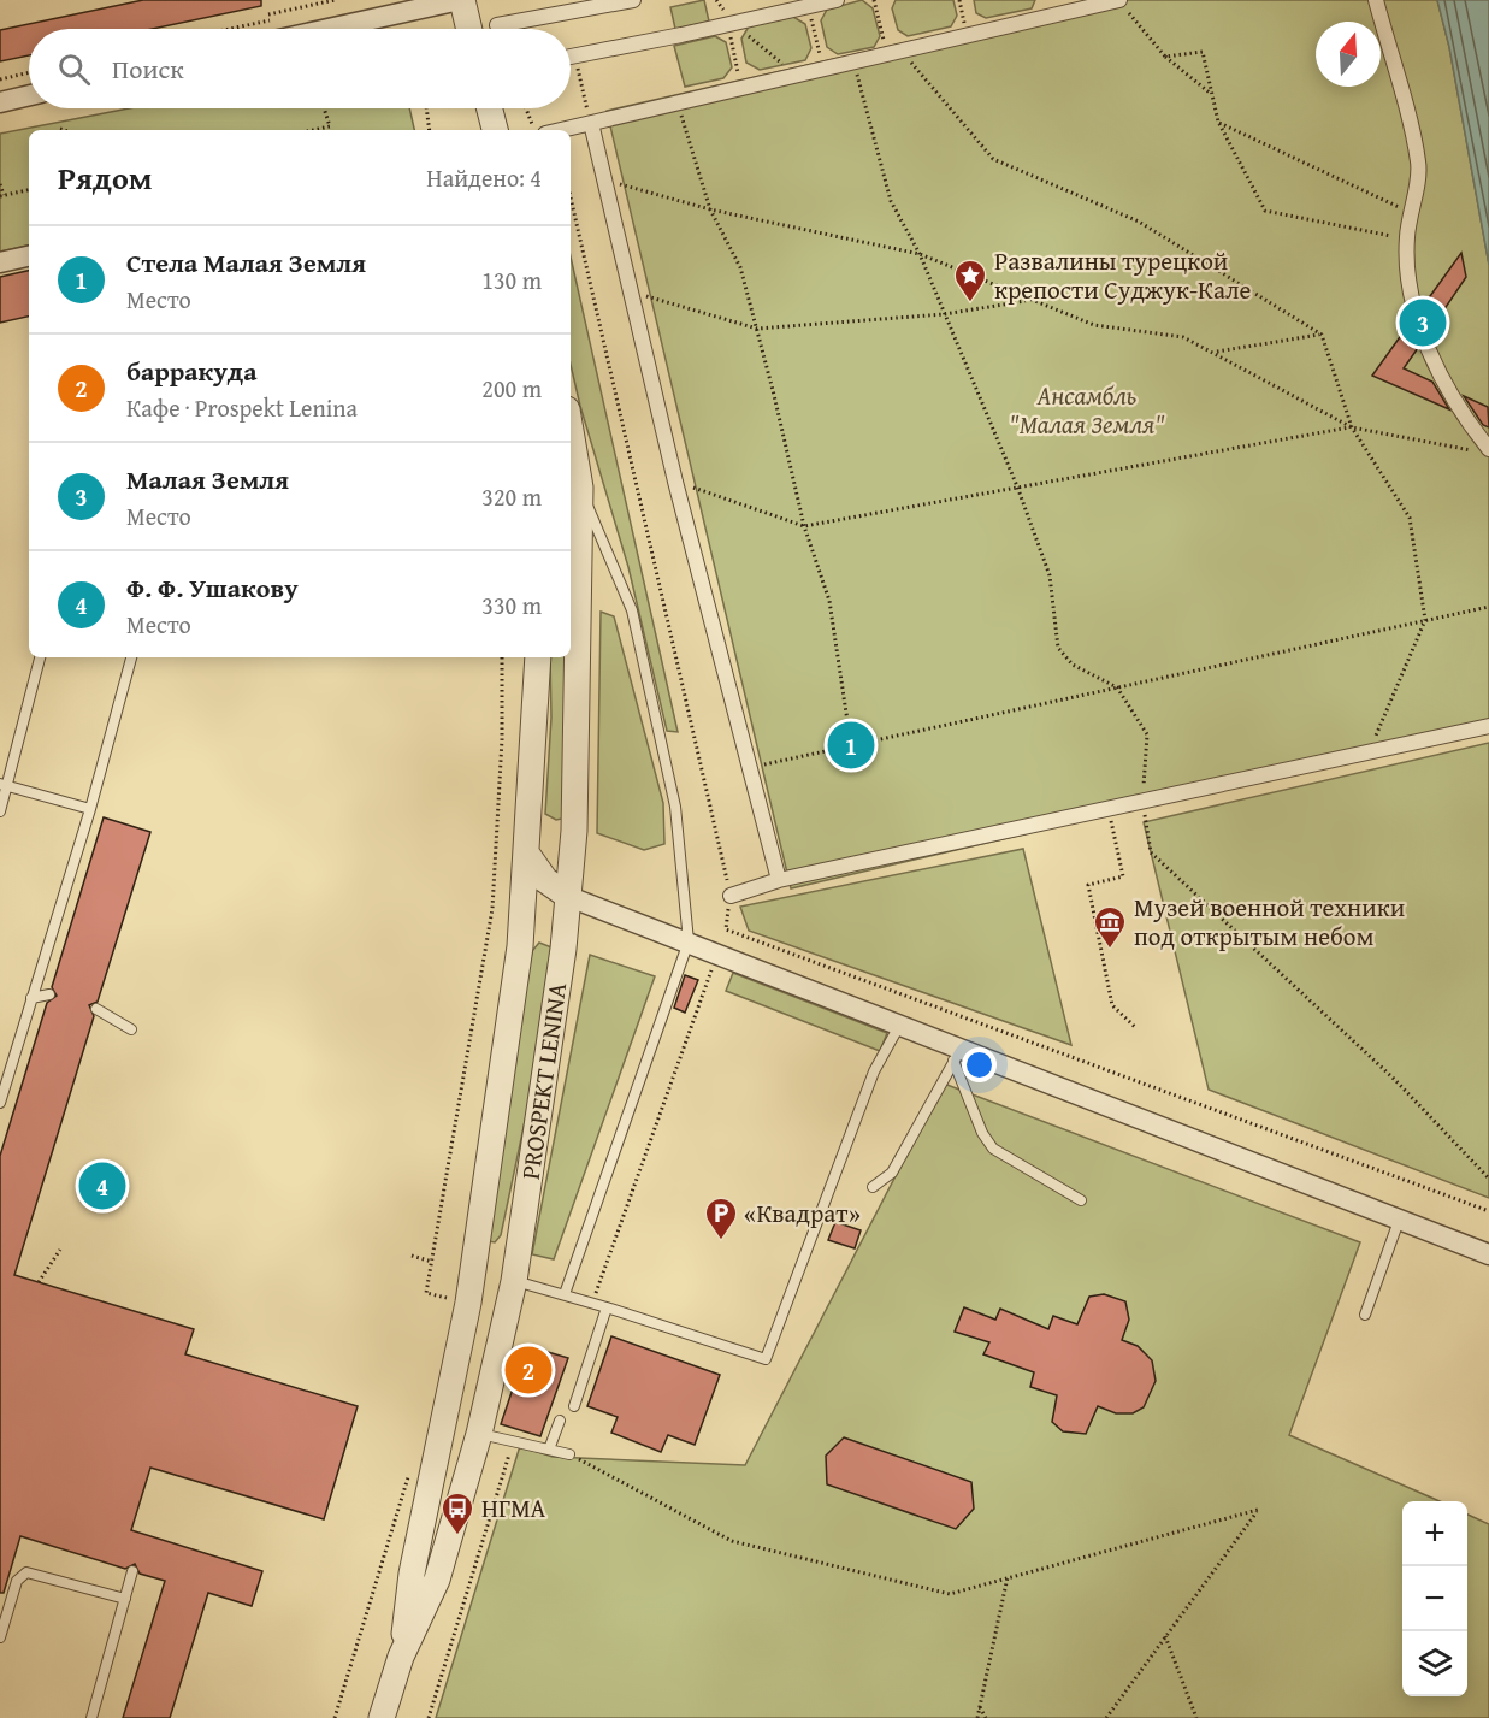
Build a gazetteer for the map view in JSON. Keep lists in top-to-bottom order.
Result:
{
  "streets": {
    "street": ["PROSPEKT LENINA"]
  },
  "parks": ["Ансамбль \"Малая Земля\""],
  "places": {
    "place": ["Развалины турецкой крепости Суджук-Кале"],
    "museum": ["Музей военной техники под открытым небом"],
    "parking": ["«Квадрат»"],
    "bus stop": ["НГМА"]
  },
  "north": "top",
  "page": {
    "search": "Поиск",
    "heading": ["Рядом", "Найдено: 4"],
    "list": [
      {
        "mark": "1",
        "name": "Стела Малая Земля",
        "note": "Место",
        "value": "130 m"
      },
      {
        "mark": "2",
        "name": "барракуда",
        "note": "Кафе · Prospekt Lenina",
        "value": "200 m"
      },
      {
        "mark": "3",
        "name": "Малая Земля",
        "note": "Место",
        "value": "320 m"
      },
      {
        "mark": "4",
        "name": "Ф. Ф. Ушакову",
        "note": "Место",
        "value": "330 m"
      }
    ],
    "pins": [
      "3",
      "1",
      "4",
      "2"
    ],
    "map_buttons": ["+", "−"]
  }
}
